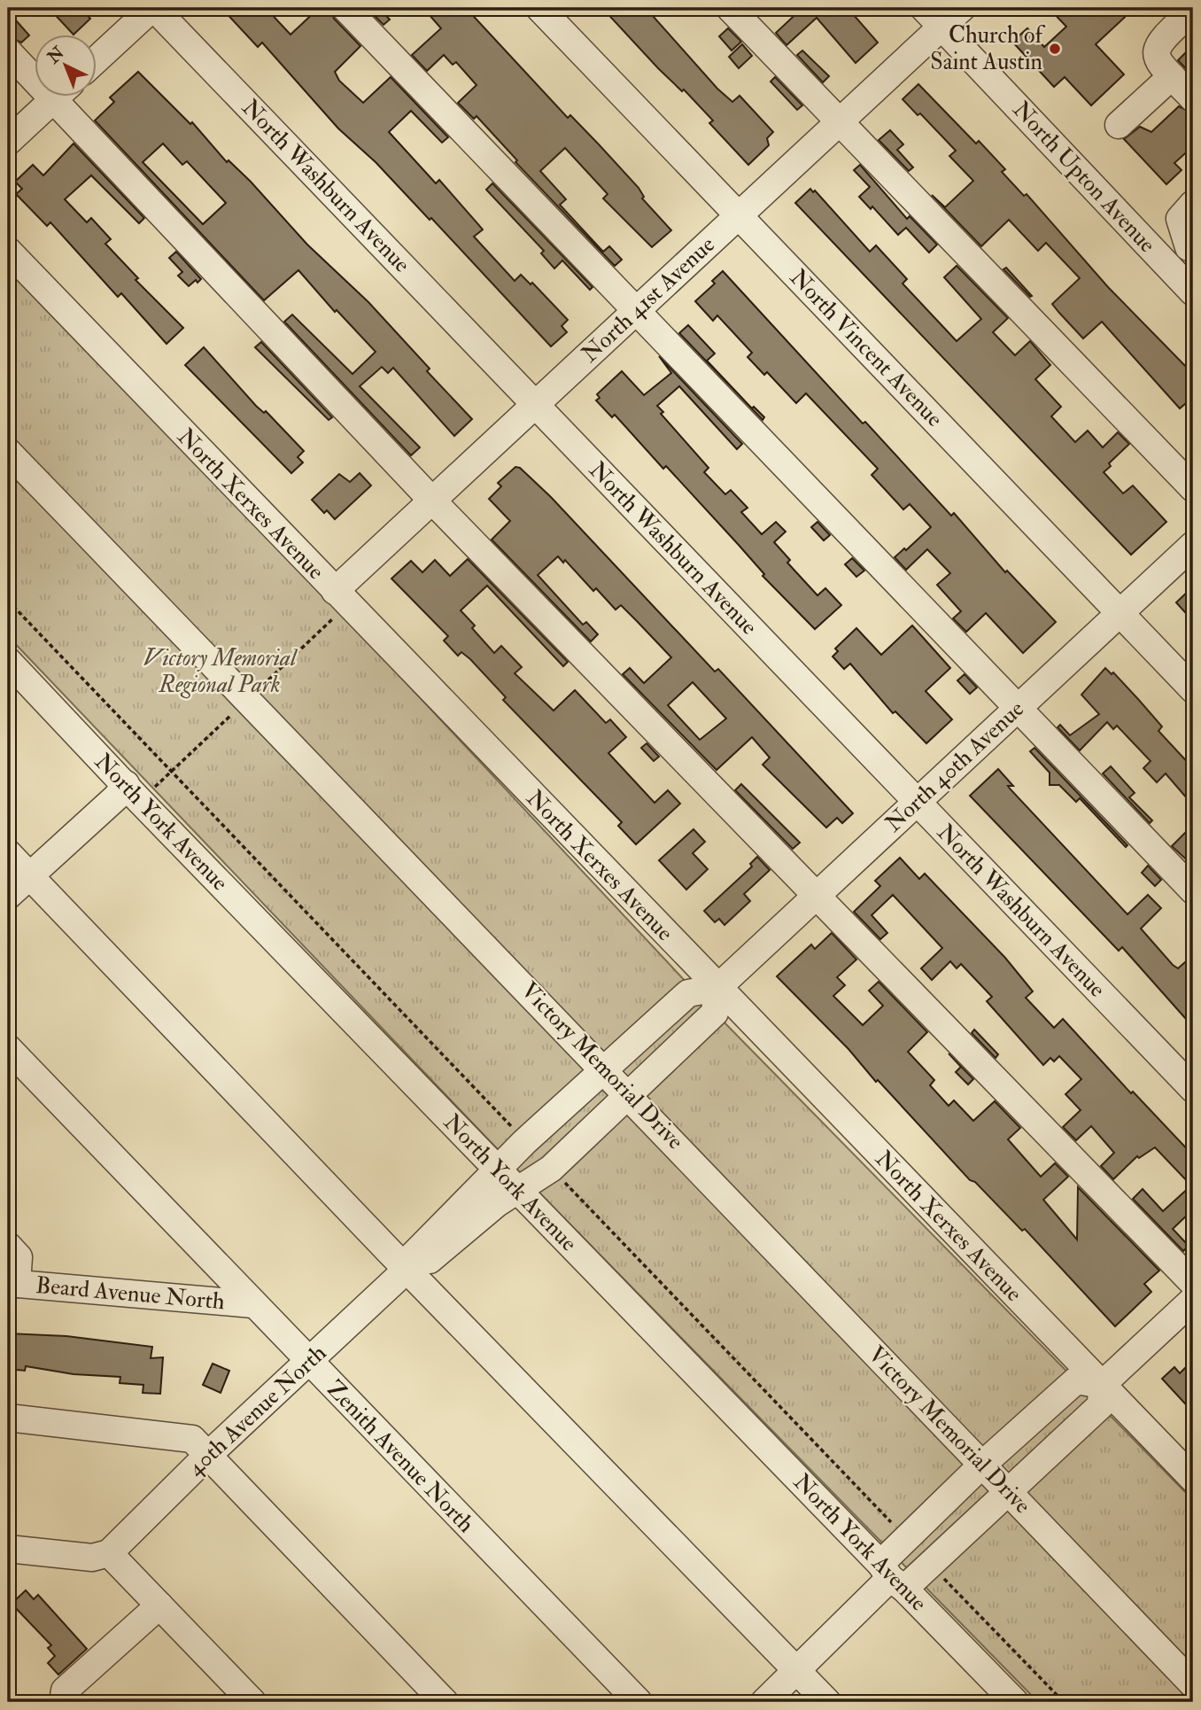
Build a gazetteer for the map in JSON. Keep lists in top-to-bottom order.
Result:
{
  "streets": {
    "street": [
      "North Upton Avenue",
      "North Washburn Avenue",
      "North 41st Avenue",
      "North Vincent Avenue",
      "North Xerxes Avenue",
      "North 40th Avenue",
      "North York Avenue",
      "Victory Memorial Drive",
      "Beard Avenue North",
      "40th Avenue North",
      "Zenith Avenue North"
    ]
  },
  "crossings": [
    ["North Upton Avenue", "North 41st Avenue"],
    ["North Washburn Avenue", "North 41st Avenue"],
    ["North Washburn Avenue", "North 40th Avenue"],
    ["North 41st Avenue", "North Vincent Avenue"],
    ["North 41st Avenue", "North Xerxes Avenue"],
    ["North Vincent Avenue", "North 40th Avenue"],
    ["North Xerxes Avenue", "North 40th Avenue"],
    ["Beard Avenue North", "Zenith Avenue North"],
    ["40th Avenue North", "Zenith Avenue North"]
  ],
  "parks": ["Victory Memorial Regional Park"],
  "places": ["Church of Saint Austin"],
  "north": "top left"
}
